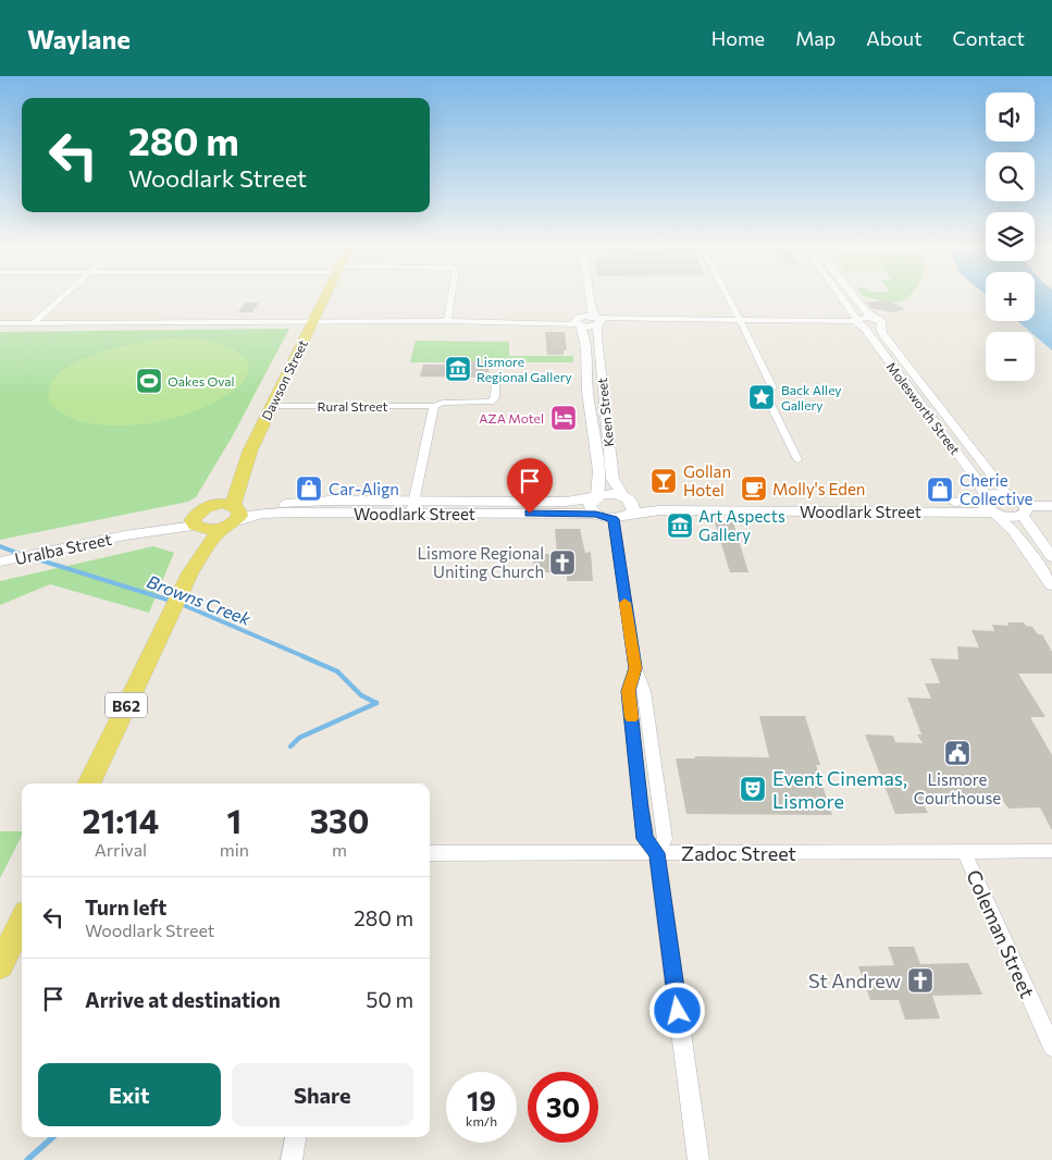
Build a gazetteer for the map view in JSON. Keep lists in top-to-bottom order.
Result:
{
  "streets": {
    "main road": [
      "Dawson Street",
      "Woodlark Street",
      "Uralba Street",
      "B62"
    ],
    "street": [
      "Rural Street",
      "Molesworth Street",
      "Keen Street",
      "Zadoc Street",
      "Coleman Street"
    ]
  },
  "crossings": [
    ["Dawson Street", "Rural Street"],
    ["Dawson Street", "Woodlark Street"],
    ["Dawson Street", "Uralba Street"],
    ["Molesworth Street", "Woodlark Street"],
    ["Keen Street", "Woodlark Street"],
    ["Zadoc Street", "Coleman Street"]
  ],
  "water": ["Browns Creek"],
  "places": {
    "museum": ["Lismore Regional Gallery", "Art Aspects Gallery"],
    "sports": ["Oakes Oval"],
    "place": ["Back Alley Gallery"],
    "hotel": ["AZA Motel"],
    "bar": ["Gollan Hotel"],
    "shop": ["Car-Align", "Cherie Collective"],
    "cafe": ["Molly's Eden"],
    "church": ["Lismore Regional Uniting Church", "St Andrew"],
    "public building": ["Lismore Courthouse"],
    "theatre": ["Event Cinemas, Lismore"]
  },
  "page": {
    "header": "Waylane",
    "nav": [
      "Home",
      "Map",
      "About",
      "Contact"
    ],
    "map_buttons": ["+", "−"],
    "turn": ["280 m", "Woodlark Street"],
    "eta": [
      "21:14",
      "Arrival",
      "1",
      "min",
      "330",
      "m"
    ],
    "list": [
      {
        "name": "Turn left",
        "note": "Woodlark Street",
        "value": "280 m"
      },
      {
        "name": "Arrive at destination",
        "value": "50 m"
      }
    ],
    "buttons": ["Exit", "Share"],
    "speed": "19 km/h",
    "limit": "30"
  }
}
